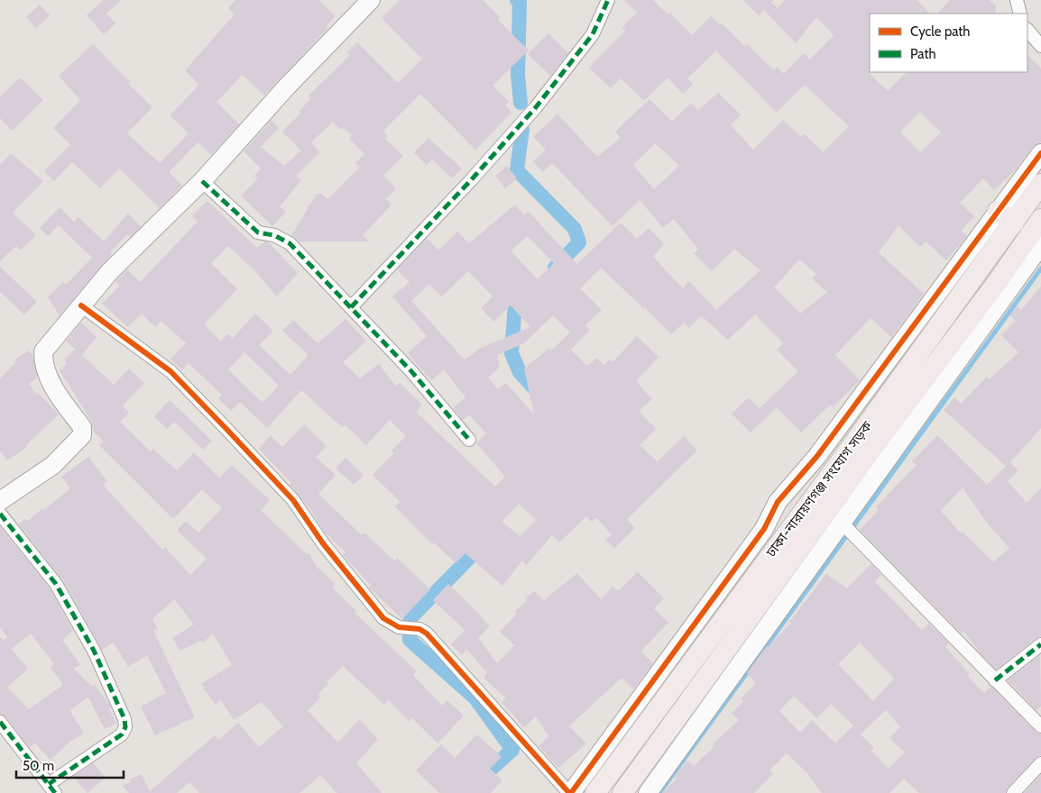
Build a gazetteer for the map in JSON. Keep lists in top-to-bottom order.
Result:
{
  "streets": {
    "main road": ["ঢাকা-নারায়ণগঞ্জ সংযোগ সড়ক"]
  },
  "legend": ["Cycle path", "Path"],
  "scale_bar": "50 m"
}
